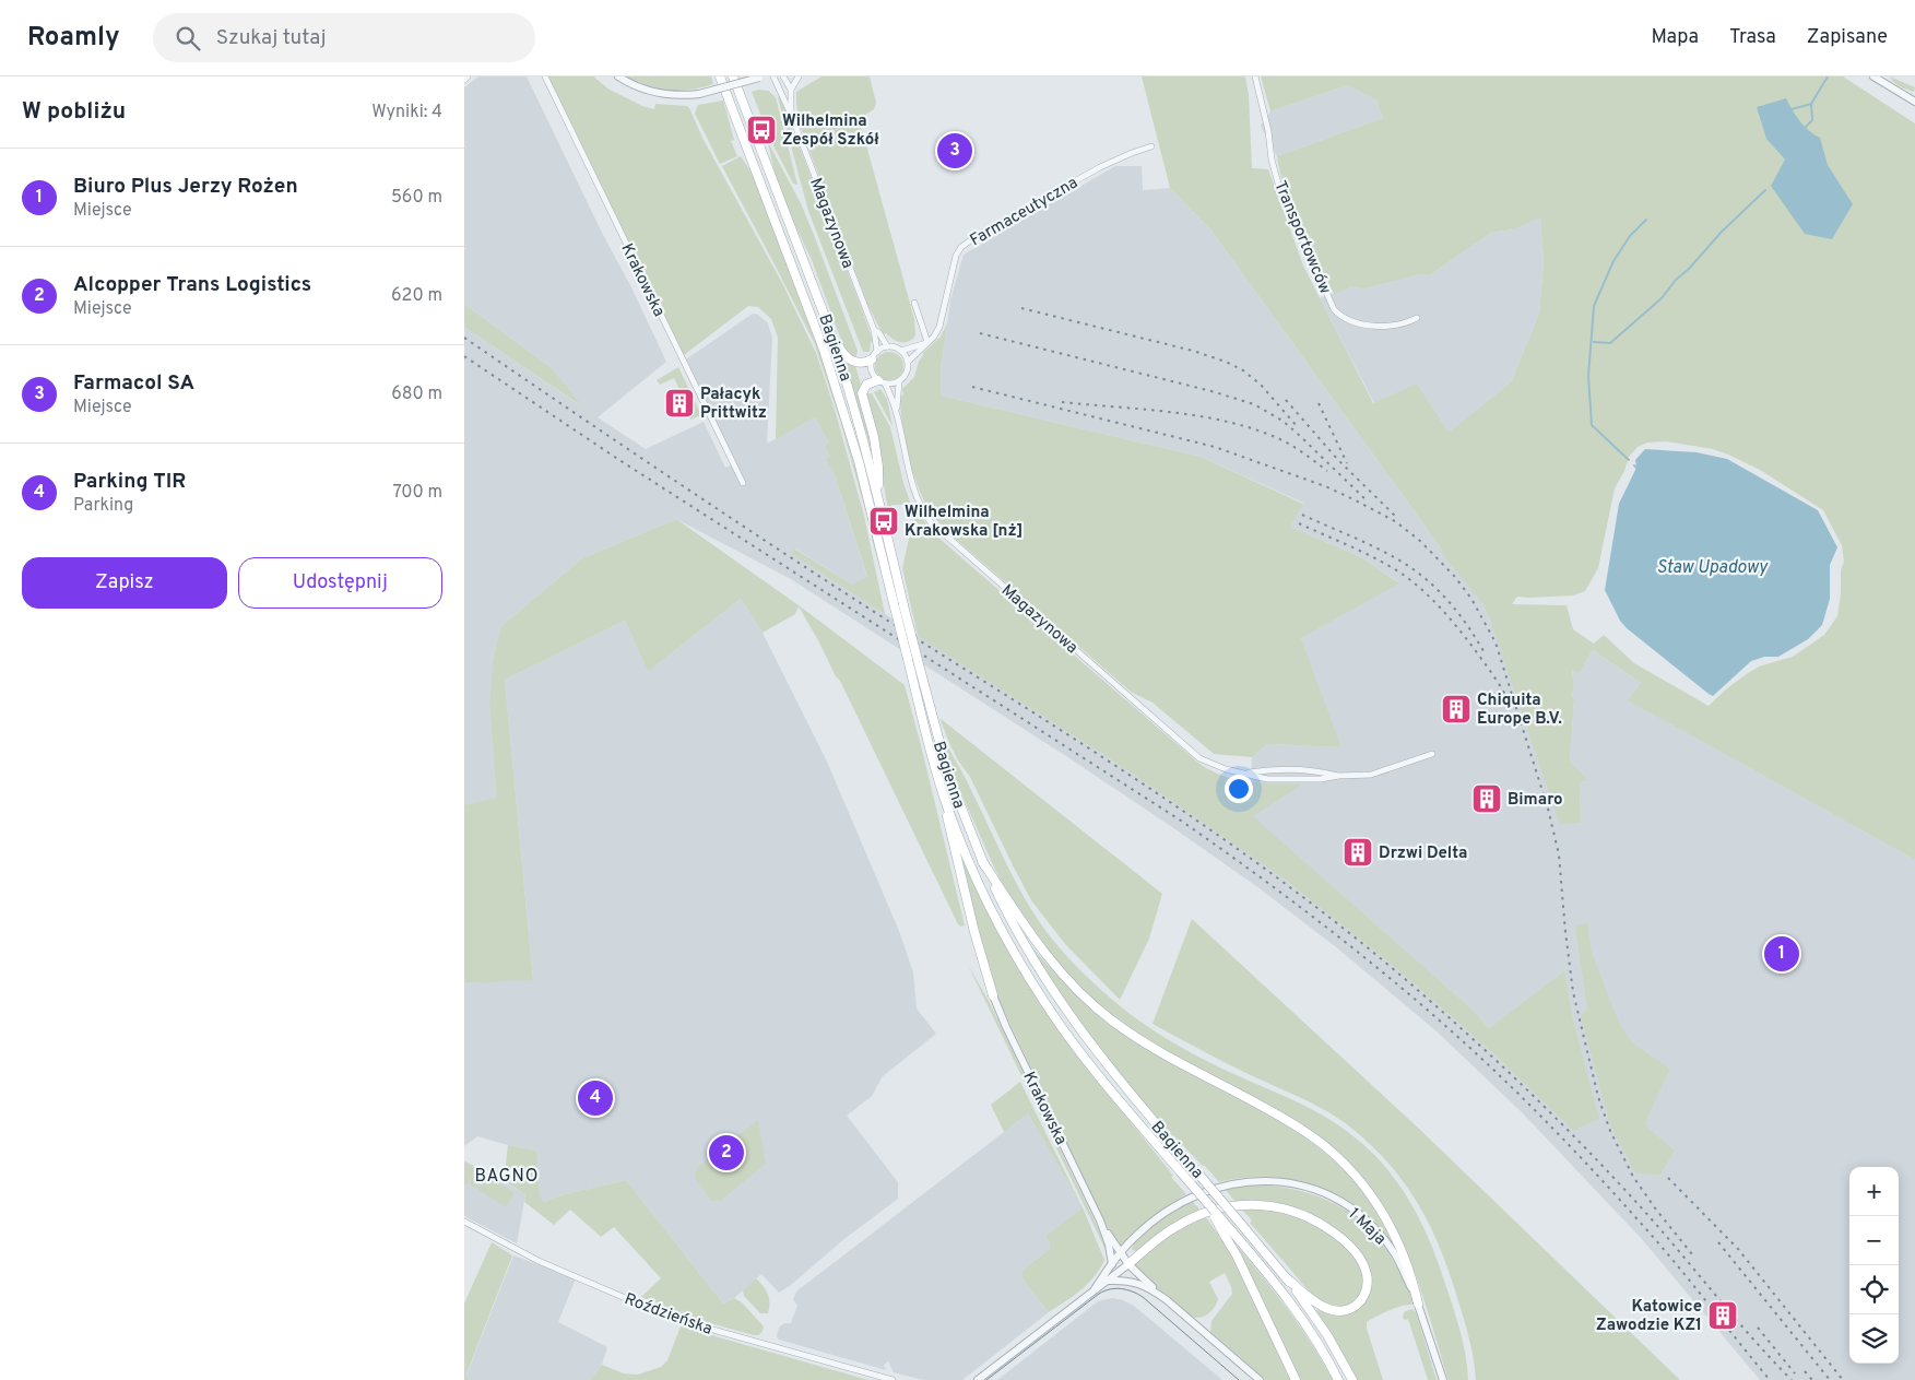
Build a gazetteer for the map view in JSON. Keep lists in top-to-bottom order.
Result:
{
  "streets": {
    "main road": ["Bagienna"],
    "street": [
      "Farmaceutyczna",
      "Magazynowa",
      "Transportowców",
      "Krakowska",
      "1 Maja",
      "Roździeńska"
    ]
  },
  "crossings": [
    ["Farmaceutyczna", "Magazynowa"],
    ["Krakowska", "1 Maja"]
  ],
  "districts": ["BAGNO"],
  "water": ["Staw Upadowy"],
  "places": {
    "bus stop": ["Wilhelmina Zespół Szkół", "Wilhelmina Krakowska [nż]"],
    "building": [
      "Pałacyk Prittwitz",
      "Chiquita Europe B.V.",
      "Bimaro",
      "Drzwi Delta",
      "Katowice Zawodzie KZ1"
    ]
  },
  "page": {
    "header": "Roamly",
    "search": "Szukaj tutaj",
    "nav": ["Mapa", "Trasa", "Zapisane"],
    "heading": ["W pobliżu", "Wyniki: 4"],
    "pins": [
      "3",
      "1",
      "4",
      "2"
    ],
    "list": [
      {
        "mark": "1",
        "name": "Biuro Plus Jerzy Rożen",
        "note": "Miejsce",
        "value": "560 m"
      },
      {
        "mark": "2",
        "name": "Alcopper Trans Logistics",
        "note": "Miejsce",
        "value": "620 m"
      },
      {
        "mark": "3",
        "name": "Farmacol SA",
        "note": "Miejsce",
        "value": "680 m"
      },
      {
        "mark": "4",
        "name": "Parking TIR",
        "note": "Parking",
        "value": "700 m"
      }
    ],
    "buttons": ["Zapisz", "Udostępnij"],
    "map_buttons": ["+", "−"]
  }
}
